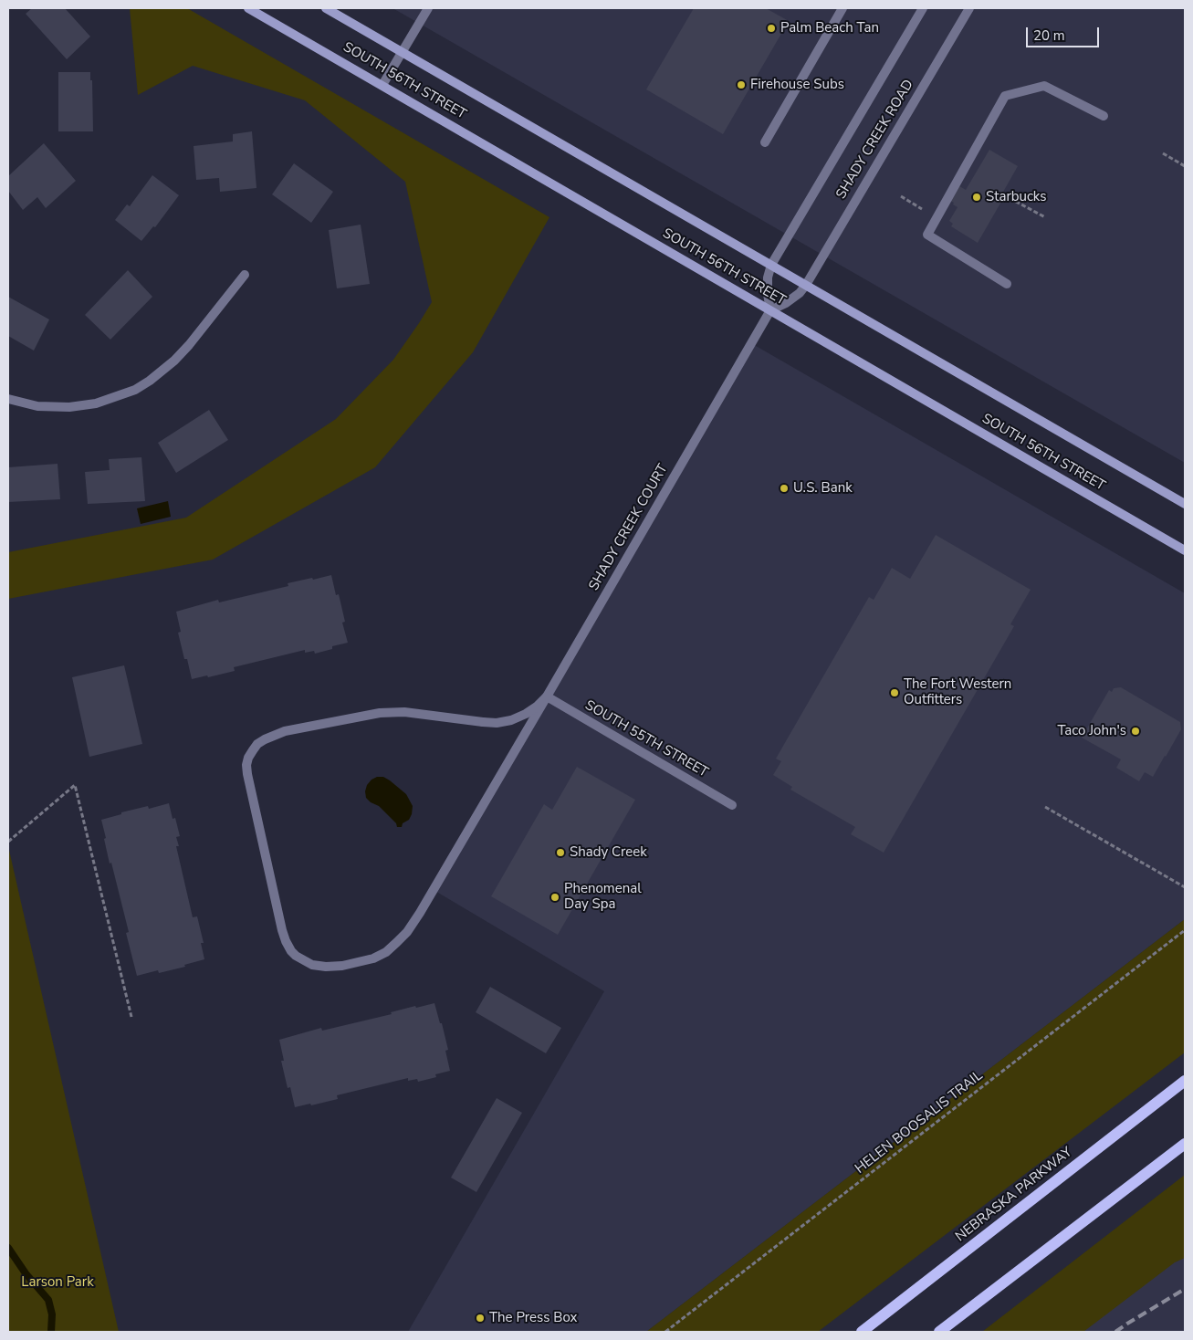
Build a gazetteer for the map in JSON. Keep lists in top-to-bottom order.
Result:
{
  "streets": {
    "main road": ["SOUTH 56TH STREET", "NEBRASKA PARKWAY"],
    "street": ["SHADY CREEK ROAD", "SHADY CREEK COURT", "SOUTH 55TH STREET"],
    "path": ["HELEN BOOSALIS TRAIL"]
  },
  "crossings": [
    ["SOUTH 56TH STREET", "SHADY CREEK ROAD"],
    ["SOUTH 56TH STREET", "SHADY CREEK COURT"],
    ["SHADY CREEK COURT", "SOUTH 55TH STREET"]
  ],
  "parks": ["Larson Park"],
  "places": [
    "Palm Beach Tan",
    "Firehouse Subs",
    "Starbucks",
    "U.S. Bank",
    "The Fort Western Outfitters",
    "Taco John's",
    "Shady Creek",
    "Phenomenal Day Spa",
    "The Press Box"
  ],
  "scale_bar": "20 m"
}
